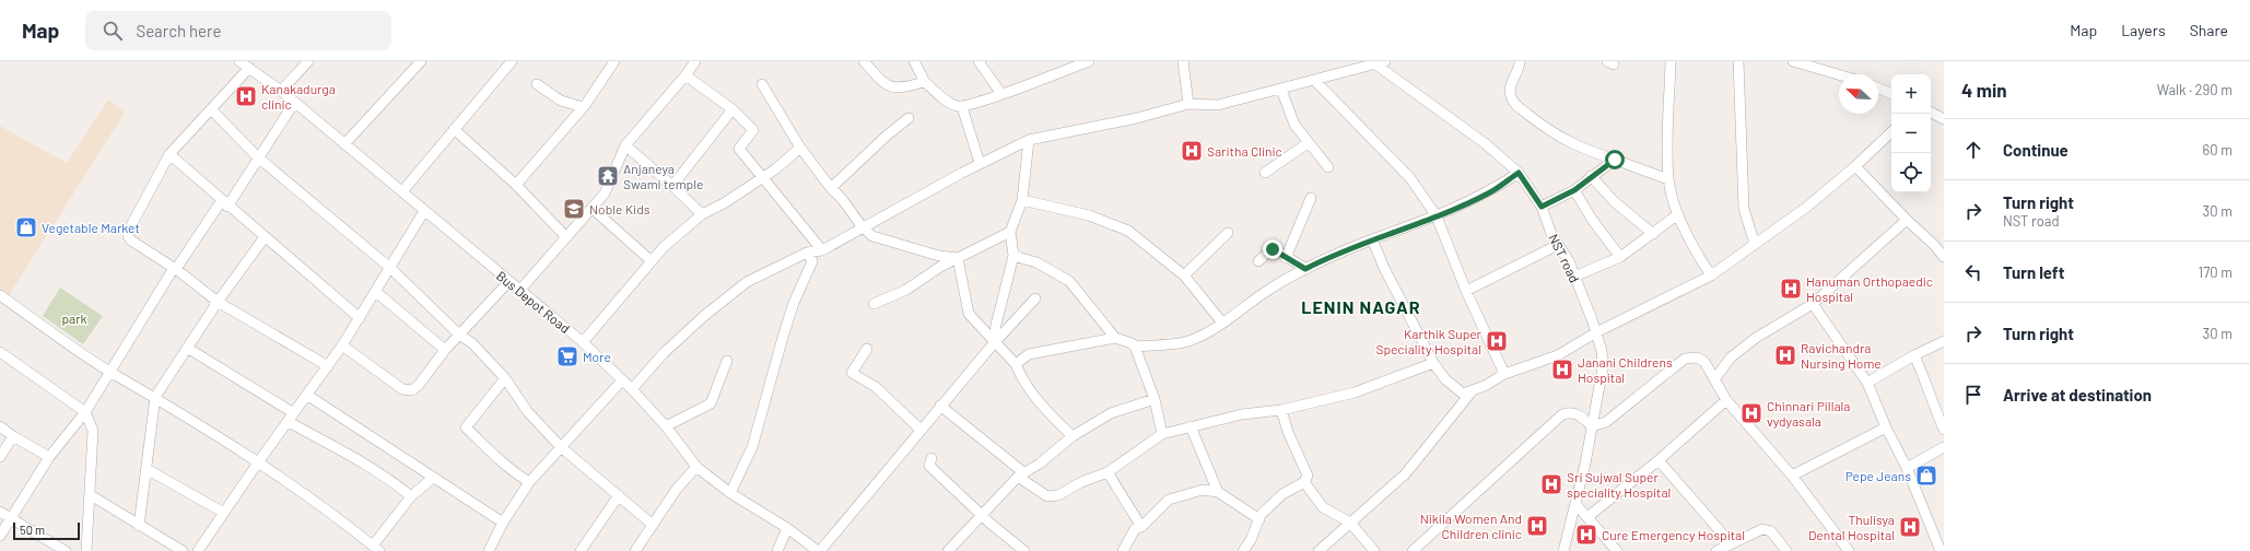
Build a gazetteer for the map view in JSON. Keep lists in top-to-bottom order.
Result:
{
  "streets": {
    "street": ["NST road", "Bus Depot Road"]
  },
  "districts": ["LENIN NAGAR"],
  "parks": ["park"],
  "places": {
    "hospital": [
      "Kanakadurga clinic",
      "Saritha Clinic",
      "Hanuman Orthopaedic Hospital",
      "Karthik Super Speciality Hospital",
      "Ravichandra Nursing Home",
      "Janani Childrens Hospital",
      "Chinnari Pillala vydyasala",
      "Sri Sujwal Super speciality Hospital",
      "Nikila Women And Children clinic",
      "Thulisya Dental Hospital",
      "Cure Emergency Hospital"
    ],
    "temple": ["Anjaneya Swami temple"],
    "school or university": ["Noble Kids"],
    "shop": ["Vegetable Market", "Pepe Jeans"],
    "supermarket": ["More"]
  },
  "scale_bar": "50 m",
  "north": "top left",
  "page": {
    "header": "Map",
    "search": "Search here",
    "nav": ["Map", "Layers", "Share"],
    "heading": ["4 min", "Walk · 290 m"],
    "map_buttons": ["+", "−"],
    "list": [
      ["Continue", "60 m"],
      ["Turn right", "NST road", "30 m"],
      ["Turn left", "170 m"],
      ["Turn right", "30 m"],
      "Arrive at destination"
    ],
    "scale": "50 m"
  }
}
